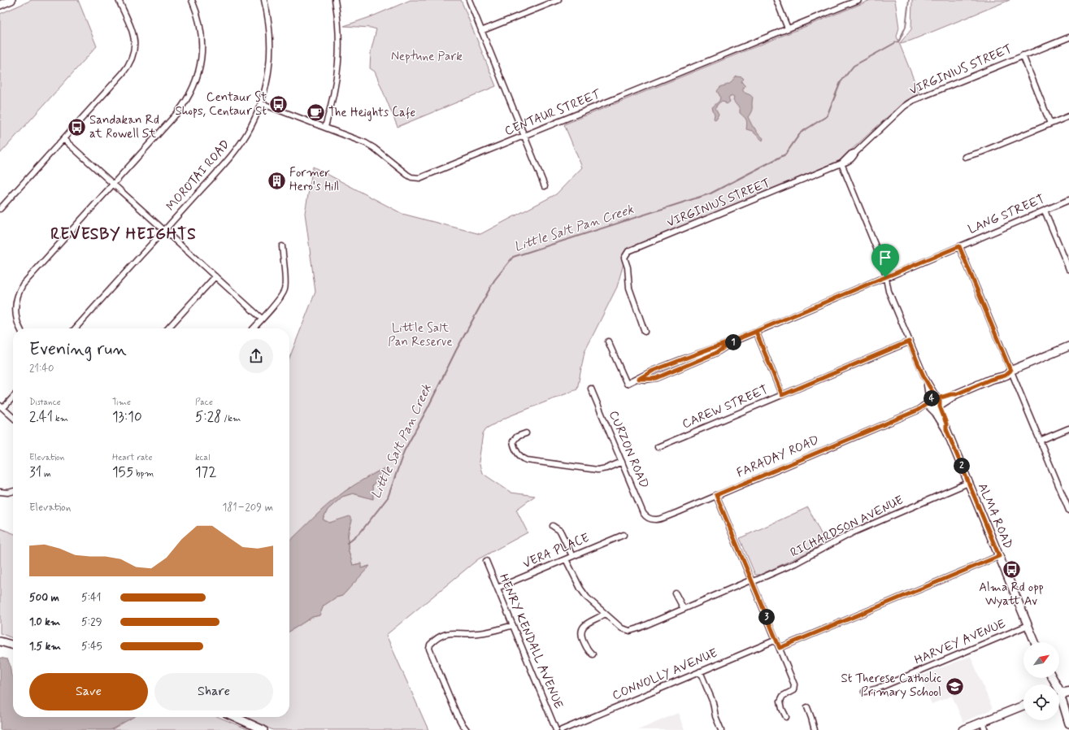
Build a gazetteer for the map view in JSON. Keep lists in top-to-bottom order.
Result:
{
  "streets": {
    "main road": ["FARADAY ROAD", "ALMA ROAD"],
    "street": [
      "VIRGINIUS STREET",
      "CENTAUR STREET",
      "MOROTAI ROAD",
      "LANG STREET",
      "CAREW STREET",
      "CURZON ROAD",
      "RICHARDSON AVENUE",
      "VERA PLACE",
      "HENRY KENDALL AVENUE",
      "HARVEY AVENUE",
      "CONNOLLY AVENUE"
    ]
  },
  "crossings": [
    ["VIRGINIUS STREET", "ALMA ROAD"],
    ["CENTAUR STREET", "MOROTAI ROAD"],
    ["LANG STREET", "ALMA ROAD"],
    ["CAREW STREET", "ALMA ROAD"],
    ["CURZON ROAD", "FARADAY ROAD"],
    ["FARADAY ROAD", "ALMA ROAD"],
    ["ALMA ROAD", "RICHARDSON AVENUE"],
    ["ALMA ROAD", "HARVEY AVENUE"],
    ["RICHARDSON AVENUE", "VERA PLACE"],
    ["VERA PLACE", "HENRY KENDALL AVENUE"]
  ],
  "districts": ["REVESBY HEIGHTS"],
  "water": ["Little Salt Pan Creek"],
  "parks": ["Neptune Park", "Little Salt Pan Reserve"],
  "places": {
    "bus stop": ["Centaur St Shops, Centaur St", "Sandakan Rd at Rowell St", "Alma Rd opp Wyatt Av"],
    "cafe": ["The Heights Cafe"],
    "building": ["Former Hero's Hill"],
    "school or university": ["St Therese Catholic Primary School"]
  },
  "north": "top right",
  "page": {
    "heading": ["Evening run", "21:40"],
    "pins": [
      "1",
      "4",
      "2",
      "3"
    ],
    "stats": [
      ["Distance", "2.41 km"],
      ["Time", "13:10"],
      ["Pace", "5:28 /km"],
      ["Elevation", "31 m"],
      ["Heart rate", "155 bpm"],
      ["kcal", "172"]
    ],
    "chart": ["Elevation", "181–209 m"],
    "list": [
      {
        "name": "500 m",
        "note": "5:41"
      },
      {
        "name": "1.0 km",
        "note": "5:29"
      },
      {
        "name": "1.5 km",
        "note": "5:45"
      }
    ],
    "buttons": ["Save", "Share"]
  }
}
